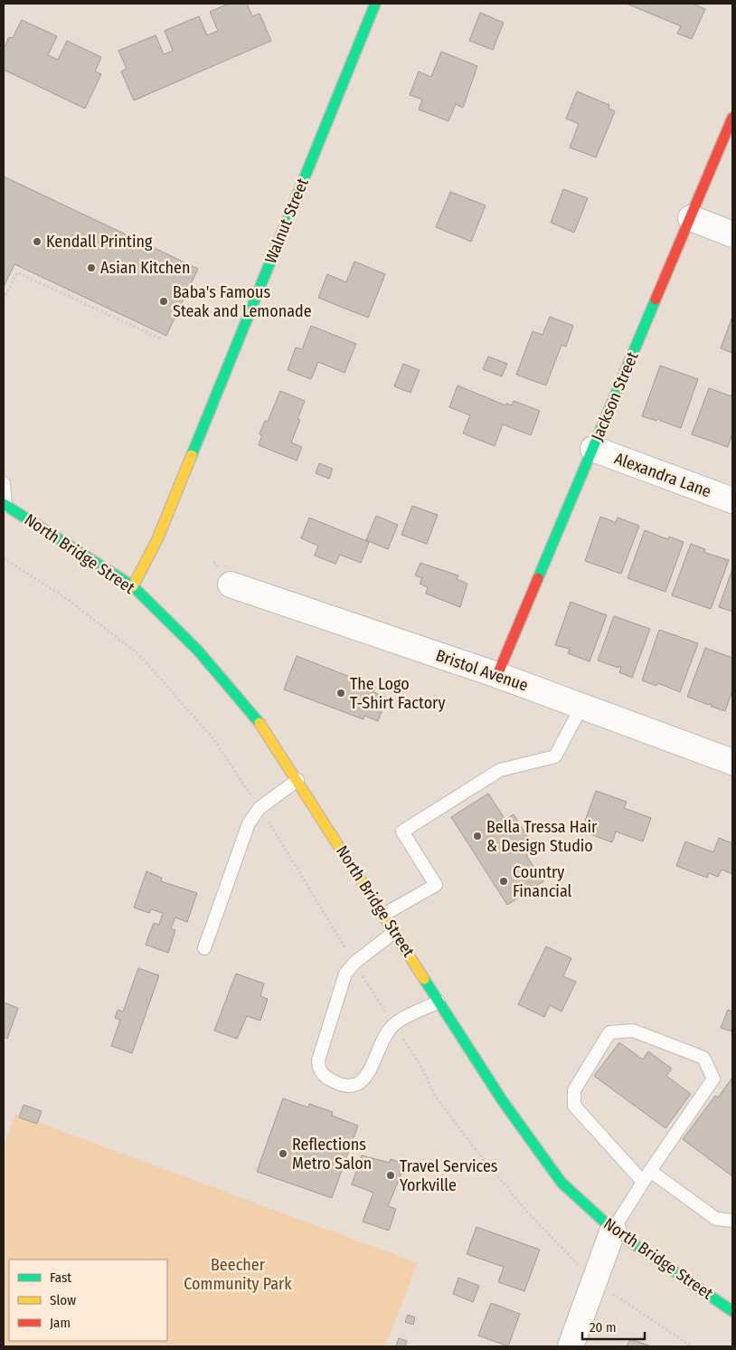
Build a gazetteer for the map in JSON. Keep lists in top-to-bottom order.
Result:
{
  "streets": {
    "main road": ["Walnut Street", "Jackson Street", "North Bridge Street"],
    "street": ["Alexandra Lane", "Bristol Avenue"]
  },
  "crossings": [
    ["Walnut Street", "North Bridge Street"],
    ["Jackson Street", "Alexandra Lane"],
    ["Jackson Street", "Bristol Avenue"]
  ],
  "parks": ["Beecher Community Park"],
  "places": [
    "Kendall Printing",
    "Asian Kitchen",
    "Baba's Famous Steak and Lemonade",
    "The Logo T-Shirt Factory",
    "Bella Tressa Hair & Design Studio",
    "Country Financial",
    "Reflections Metro Salon",
    "Travel Services Yorkville"
  ],
  "legend": ["Fast", "Slow", "Jam"],
  "scale_bar": "20 m"
}
